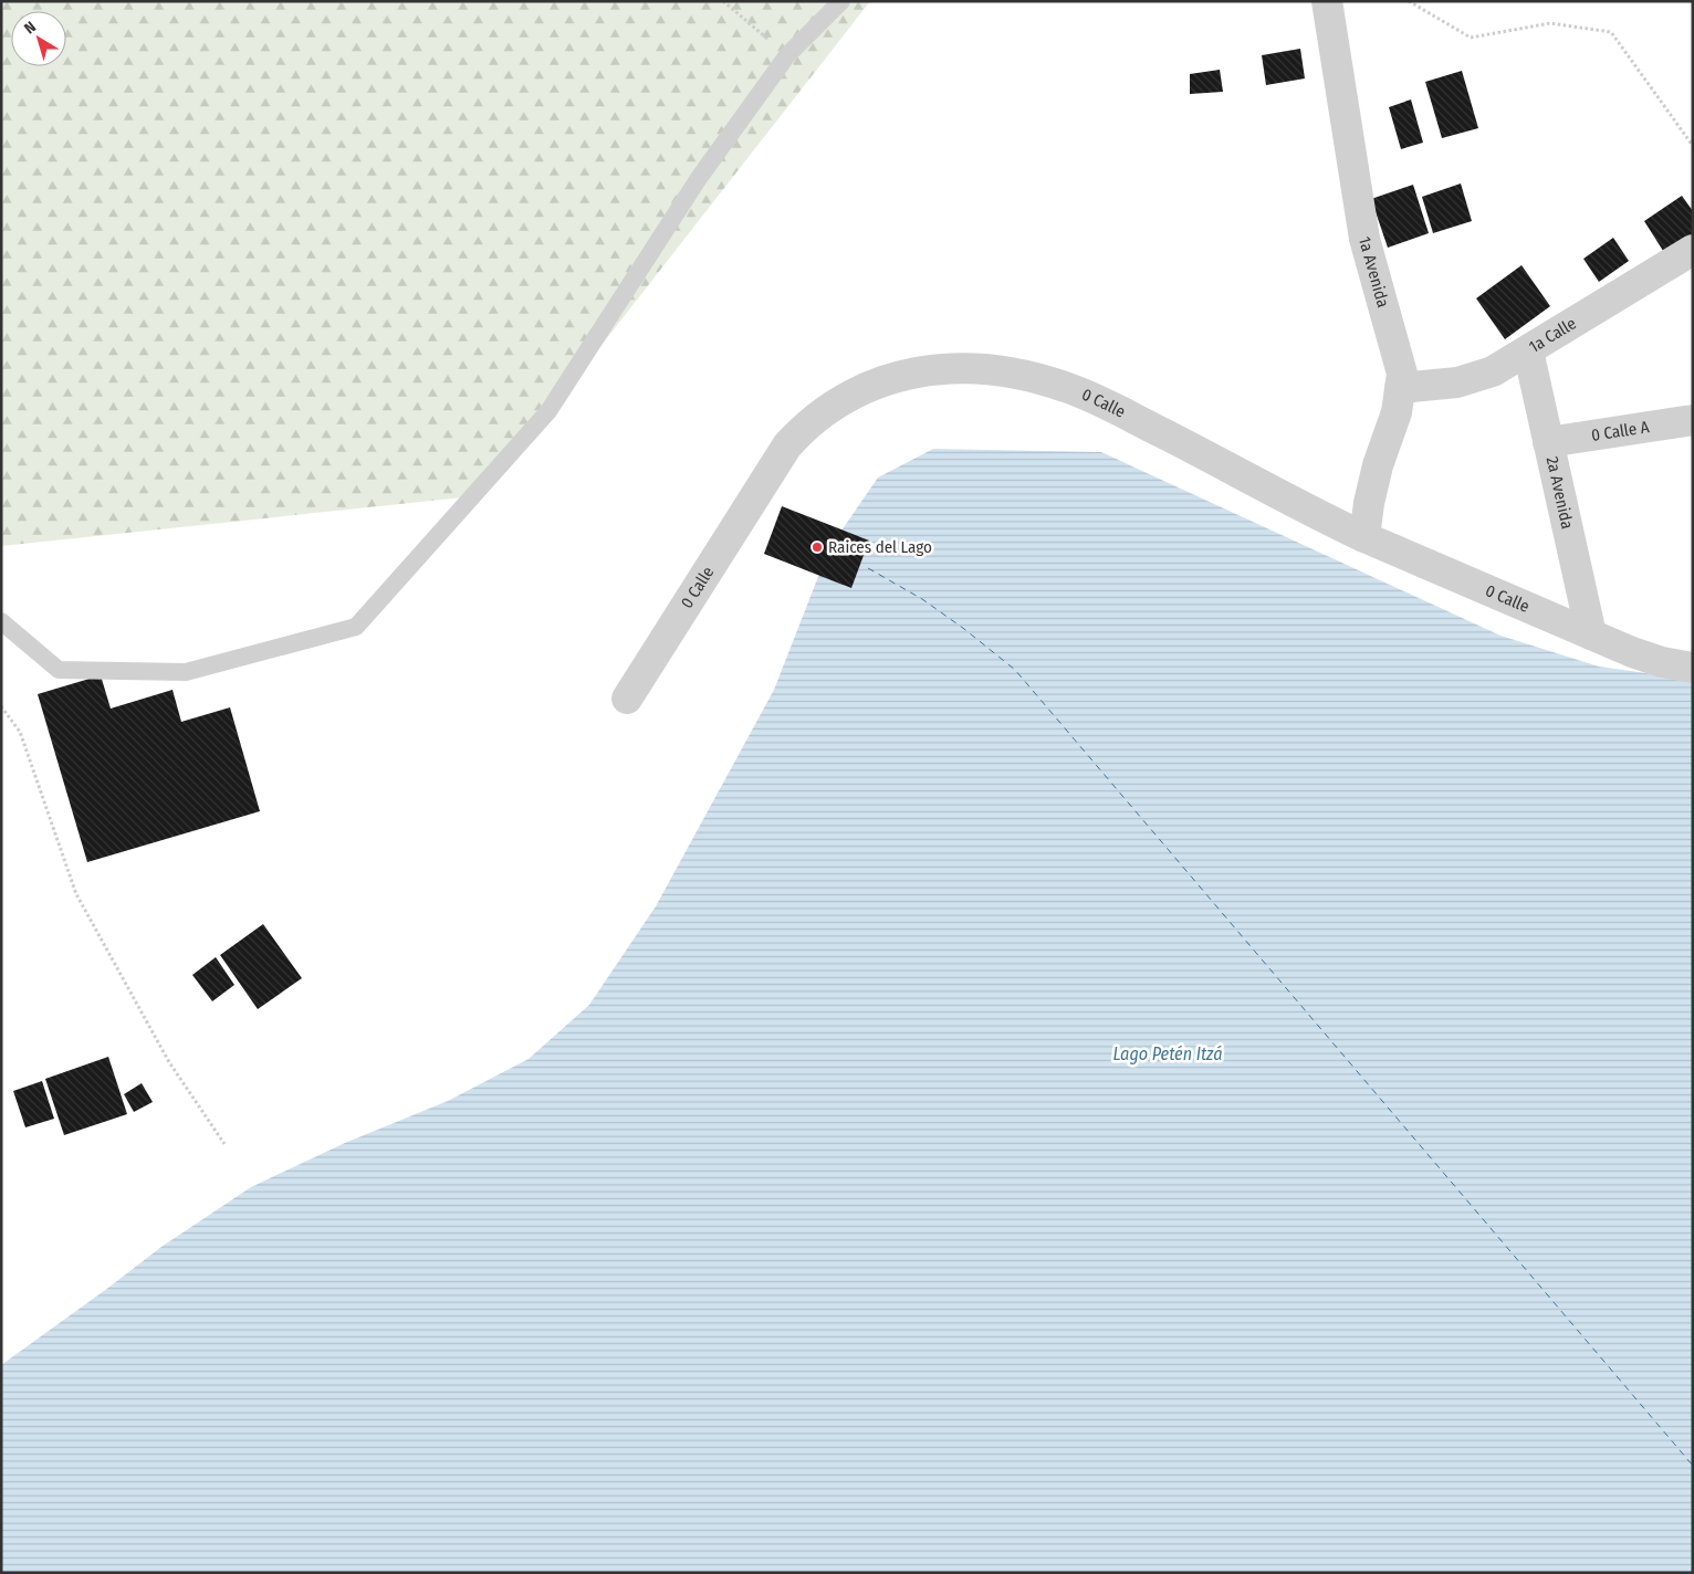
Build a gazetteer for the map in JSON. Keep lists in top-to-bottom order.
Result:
{
  "streets": {
    "street": [
      "1a Avenida",
      "1a Calle",
      "0 Calle",
      "0 Calle A",
      "2a Avenida"
    ]
  },
  "crossings": [
    ["1a Avenida", "1a Calle"],
    ["1a Avenida", "0 Calle"],
    ["1a Calle", "2a Avenida"],
    ["0 Calle", "2a Avenida"],
    ["0 Calle A", "2a Avenida"]
  ],
  "water": ["Lago Petén Itzá"],
  "places": ["Raices del Lago"],
  "north": "top left"
}
